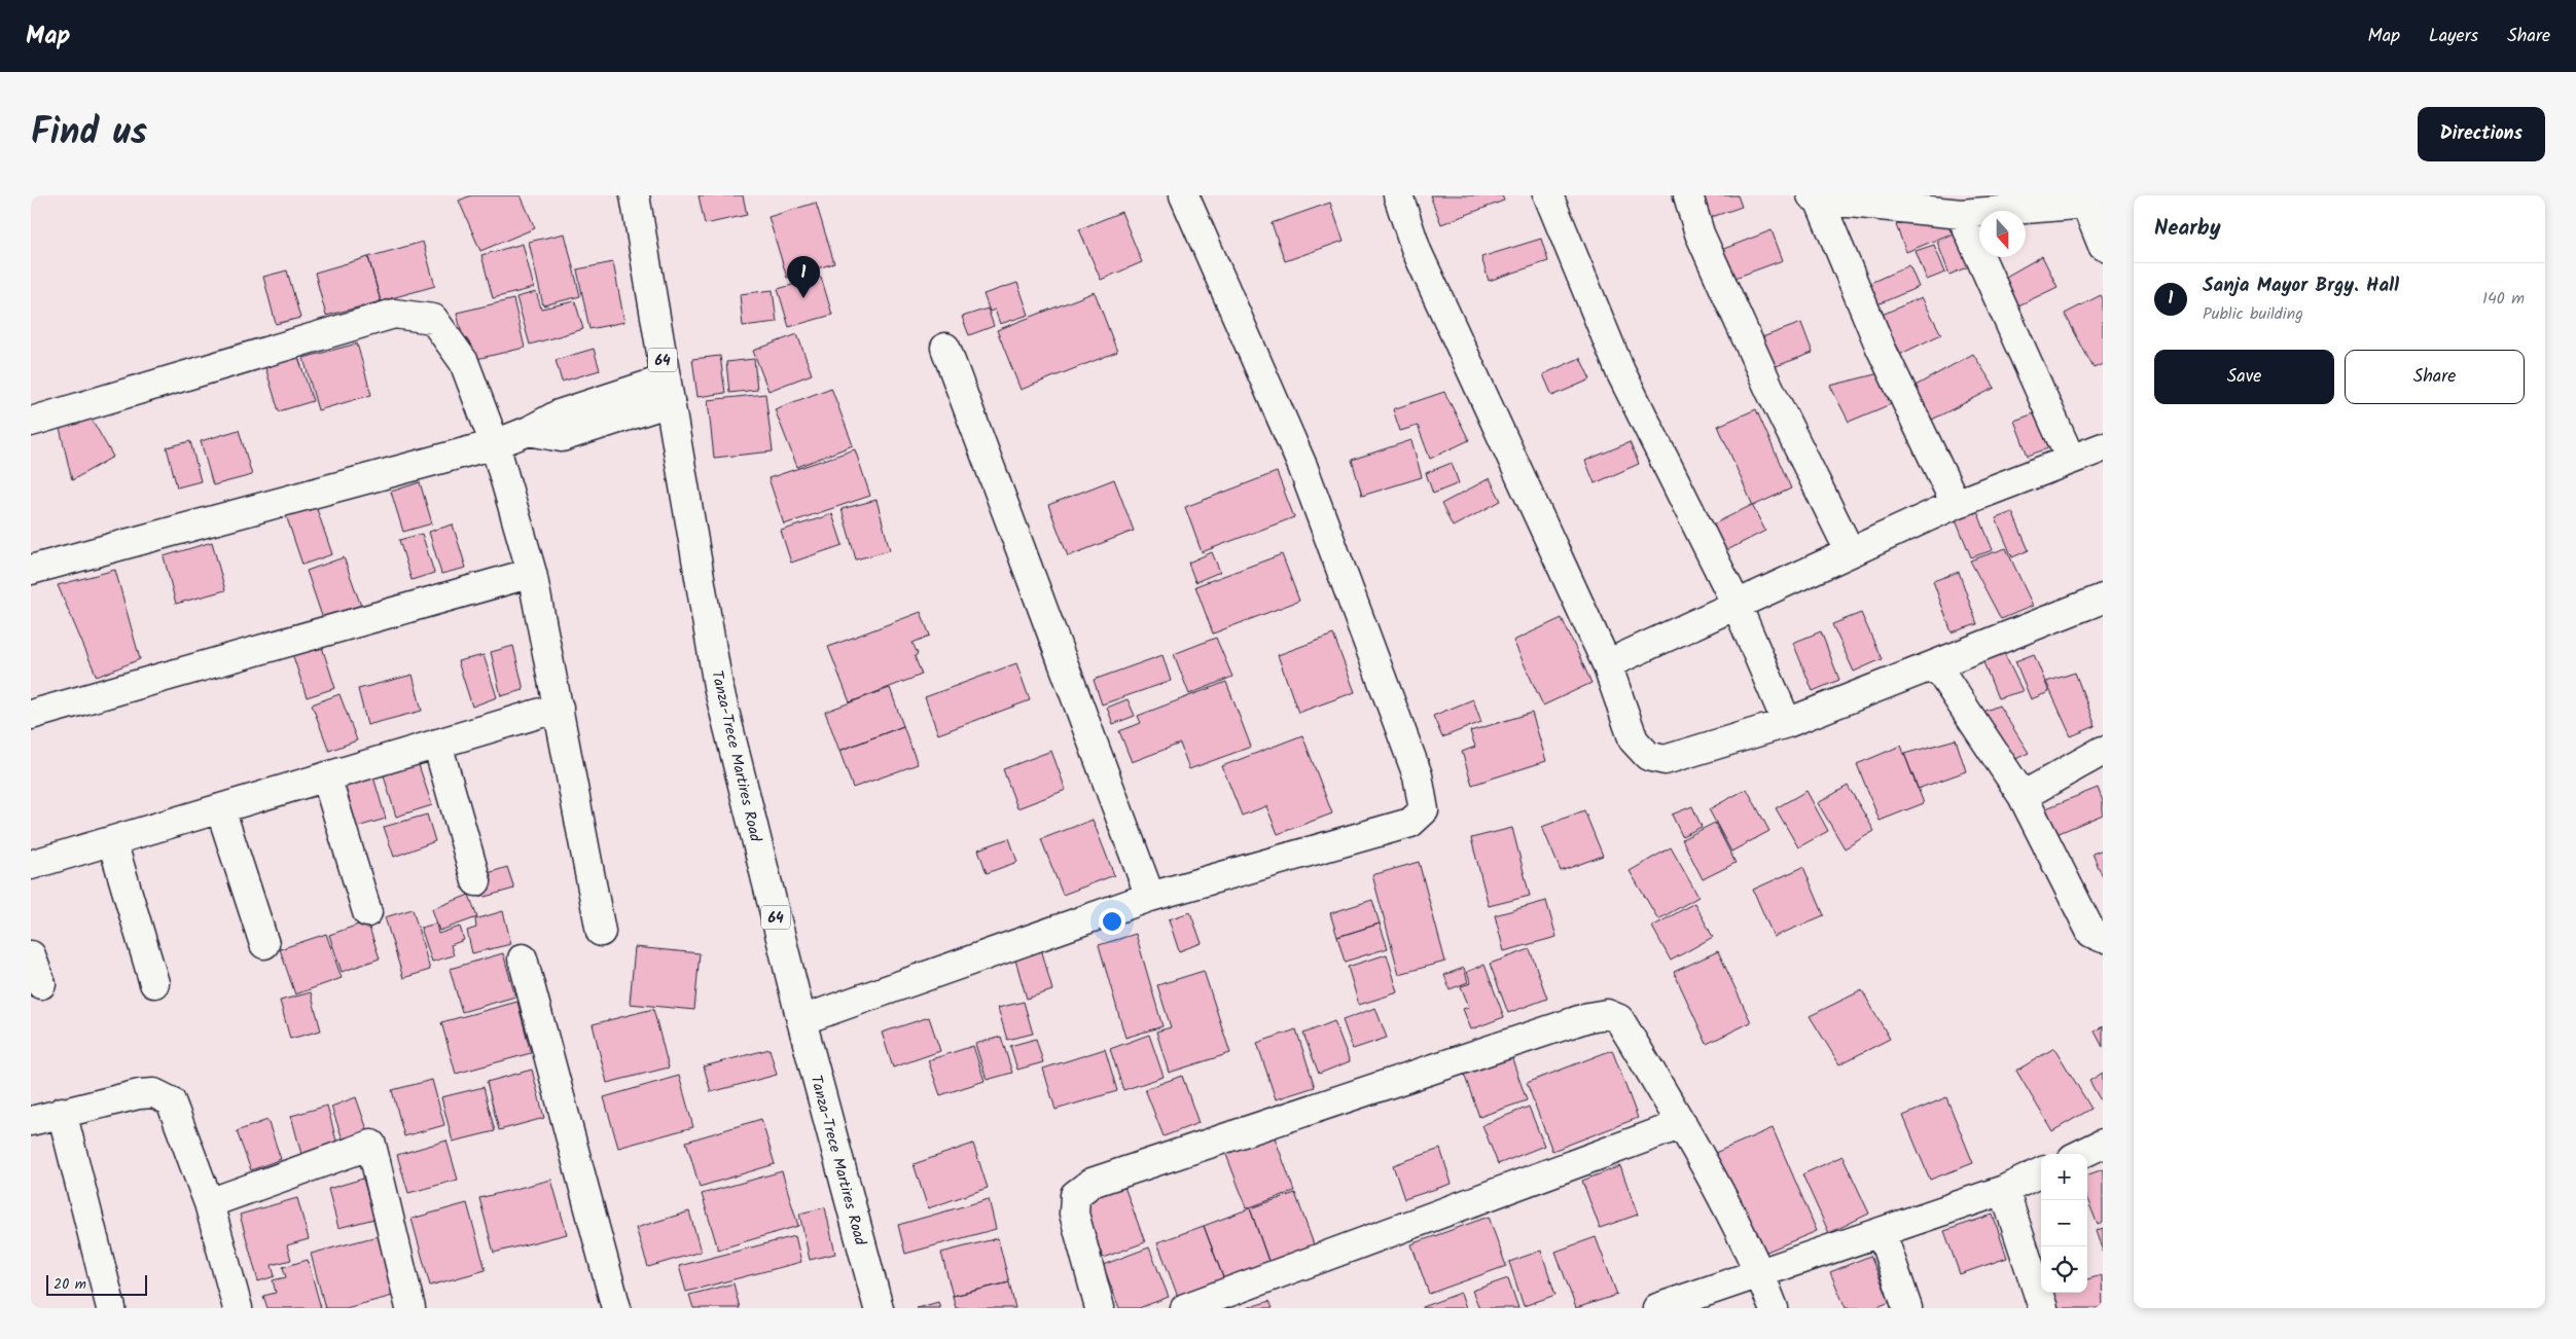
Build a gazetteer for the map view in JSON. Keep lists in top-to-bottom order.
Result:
{
  "streets": {
    "street": ["64", "Tanza-Trece Martires Road"]
  },
  "scale_bar": "20 m",
  "north": "bottom",
  "page": {
    "header": "Map",
    "nav": ["Map", "Layers", "Share"],
    "title": "Find us",
    "buttons": [
      "Directions",
      ["Save", "Share"]
    ],
    "heading": "Nearby",
    "pins": "1",
    "list": [
      {
        "mark": "1",
        "name": "Sanja Mayor Brgy. Hall",
        "note": "Public building",
        "value": "140 m"
      }
    ],
    "map_buttons": ["+", "−"],
    "scale": "20 m"
  }
}
